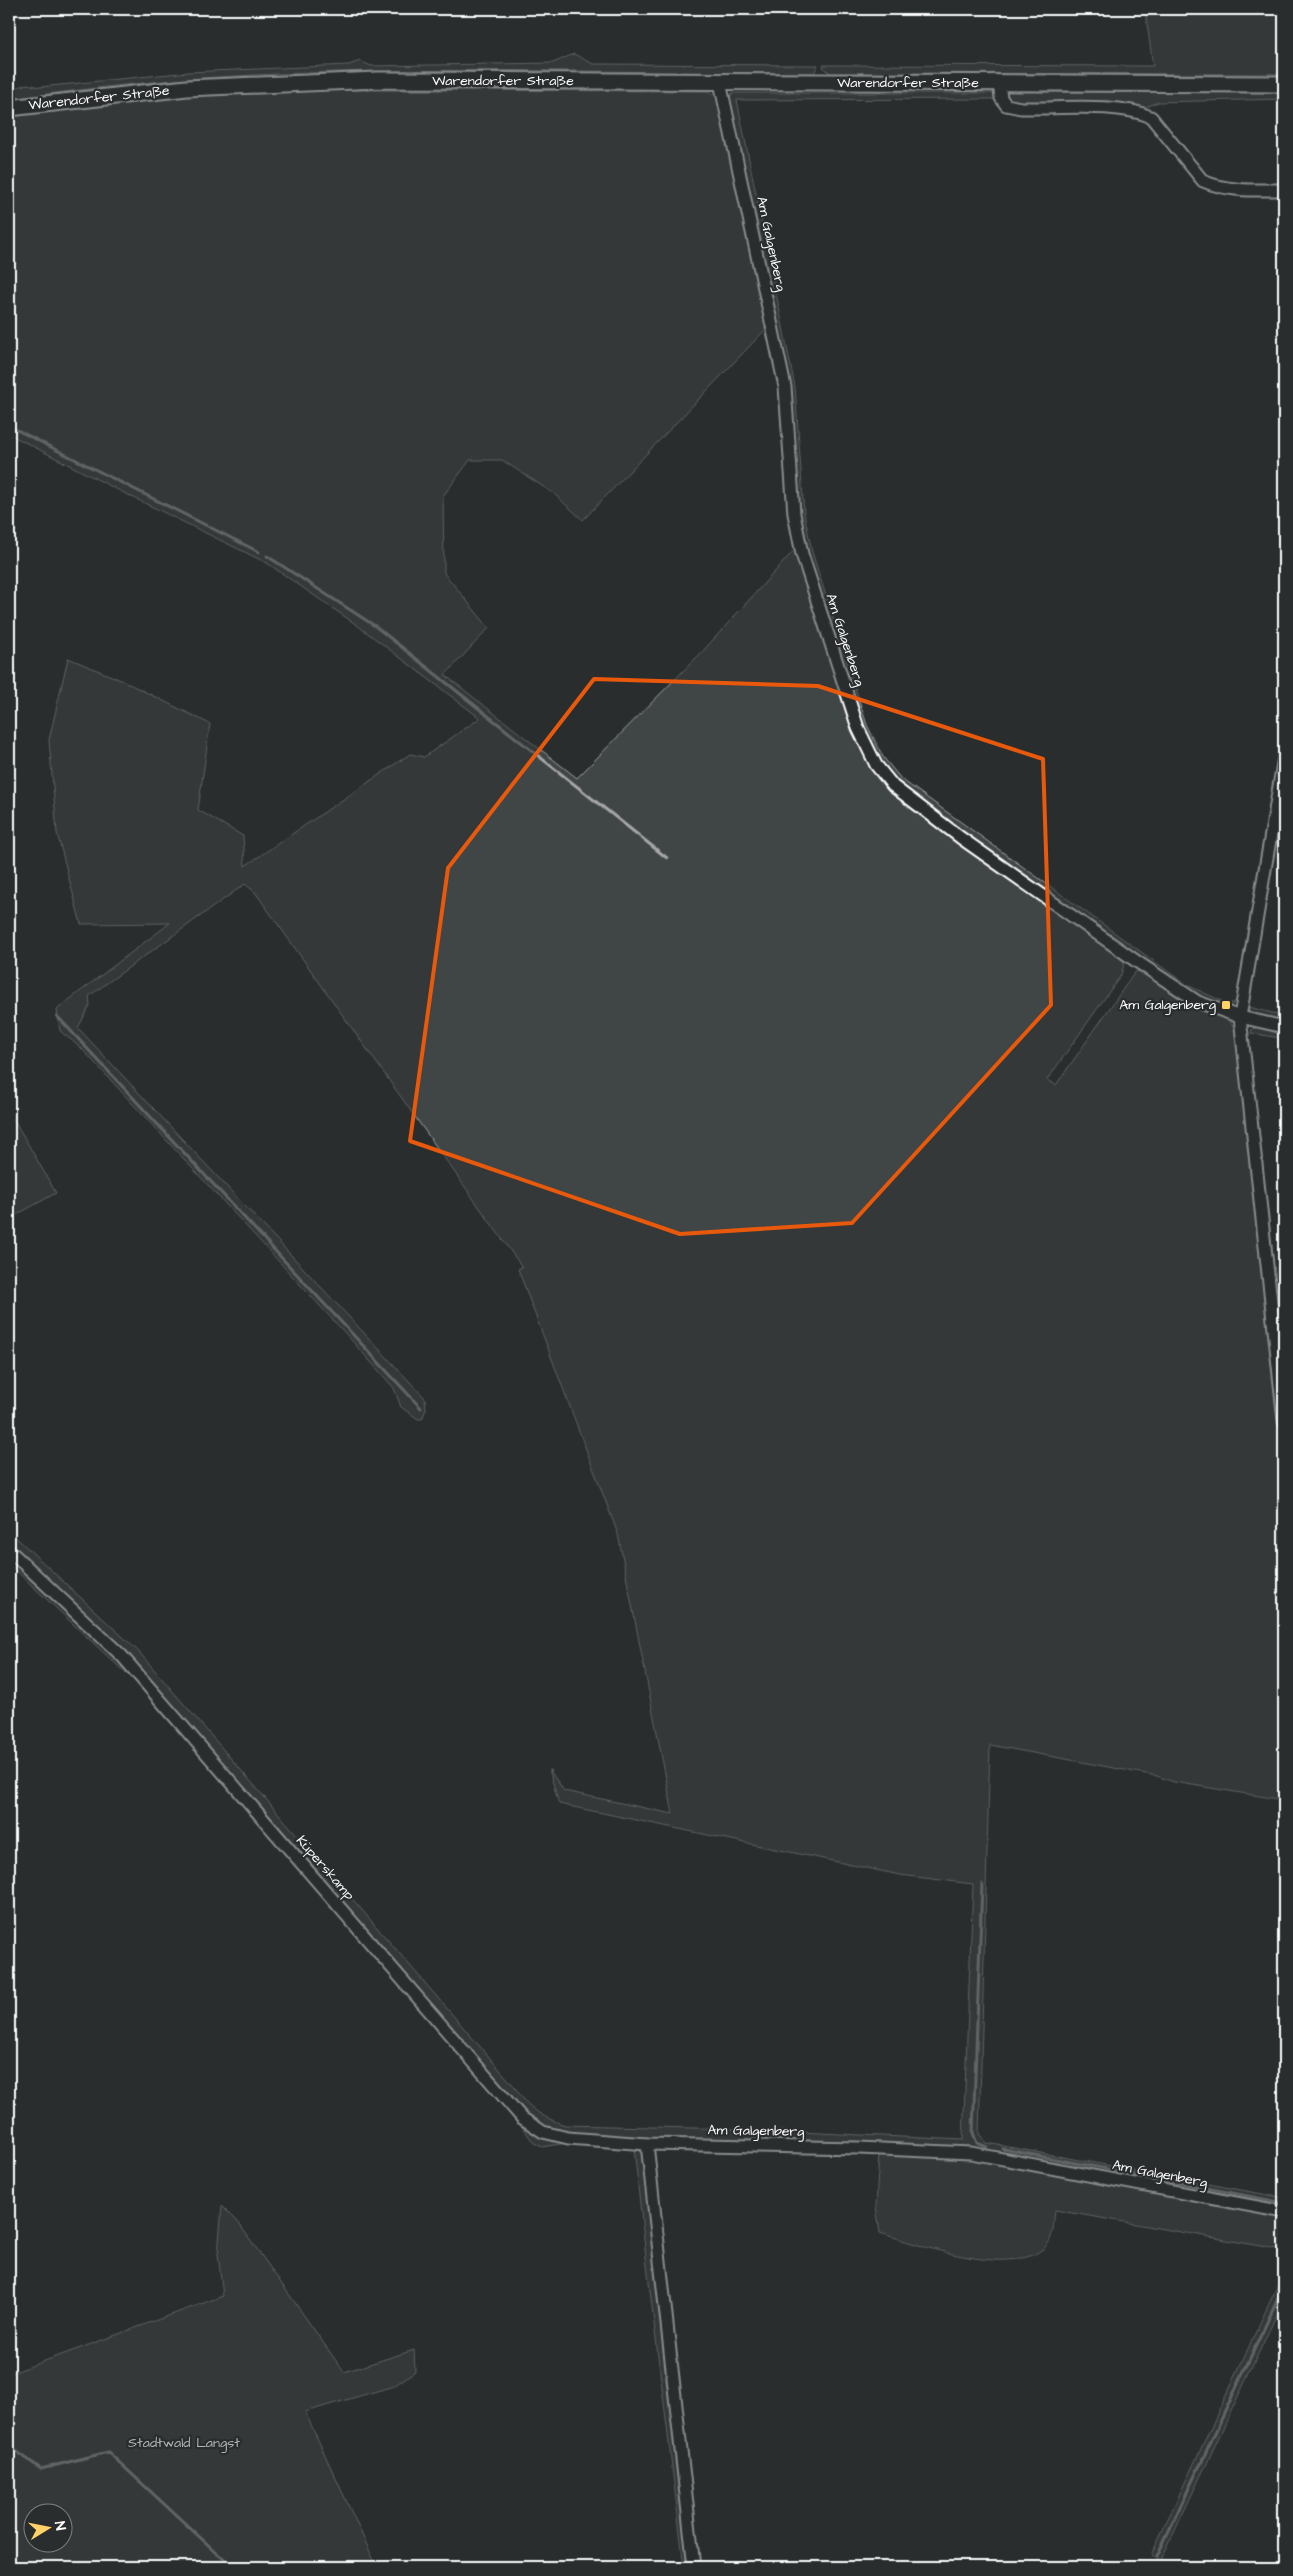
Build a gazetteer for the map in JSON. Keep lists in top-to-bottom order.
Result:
{
  "streets": {
    "main road": ["Warendorfer Straße"],
    "street": ["Am Galgenberg", "Küperskamp"]
  },
  "crossings": [
    ["Warendorfer Straße", "Am Galgenberg"],
    ["Am Galgenberg", "Küperskamp"]
  ],
  "parks": ["Stadtwald Langst"],
  "places": {
    "transit": ["Am Galgenberg"]
  },
  "north": "right"
}
